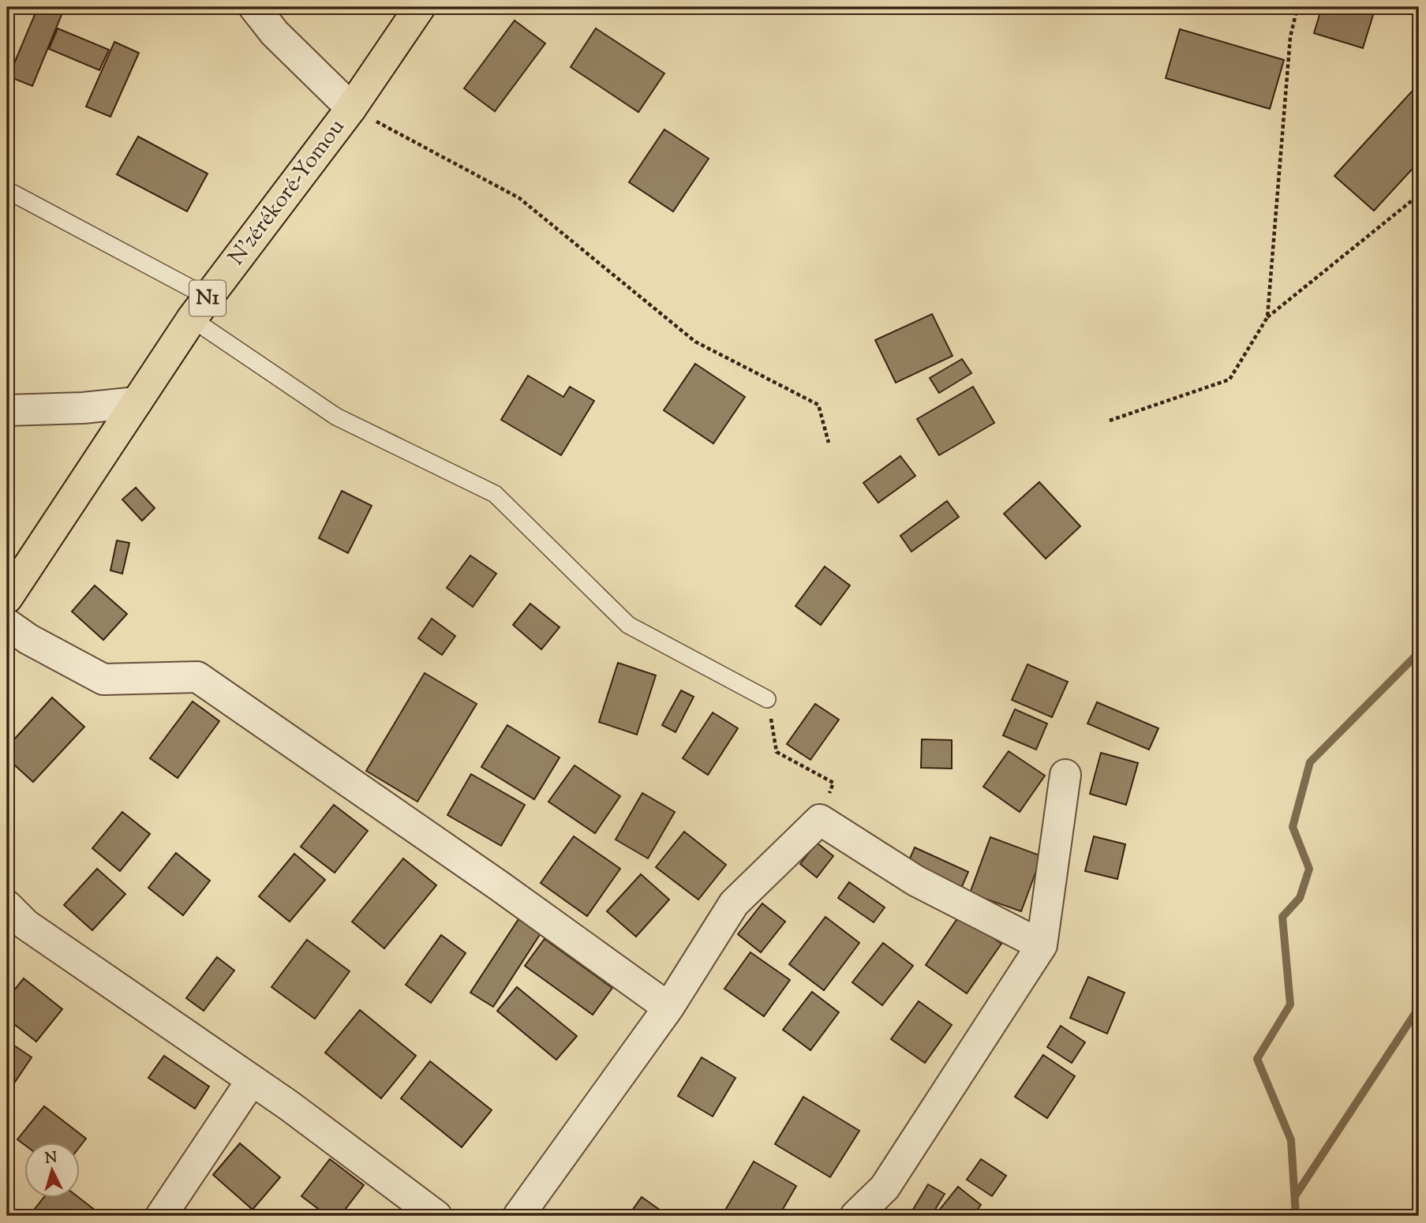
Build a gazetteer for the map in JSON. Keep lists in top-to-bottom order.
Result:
{
  "streets": {
    "highway": ["N'zérékoré-Yomou", "N1"]
  },
  "north": "top"
}
